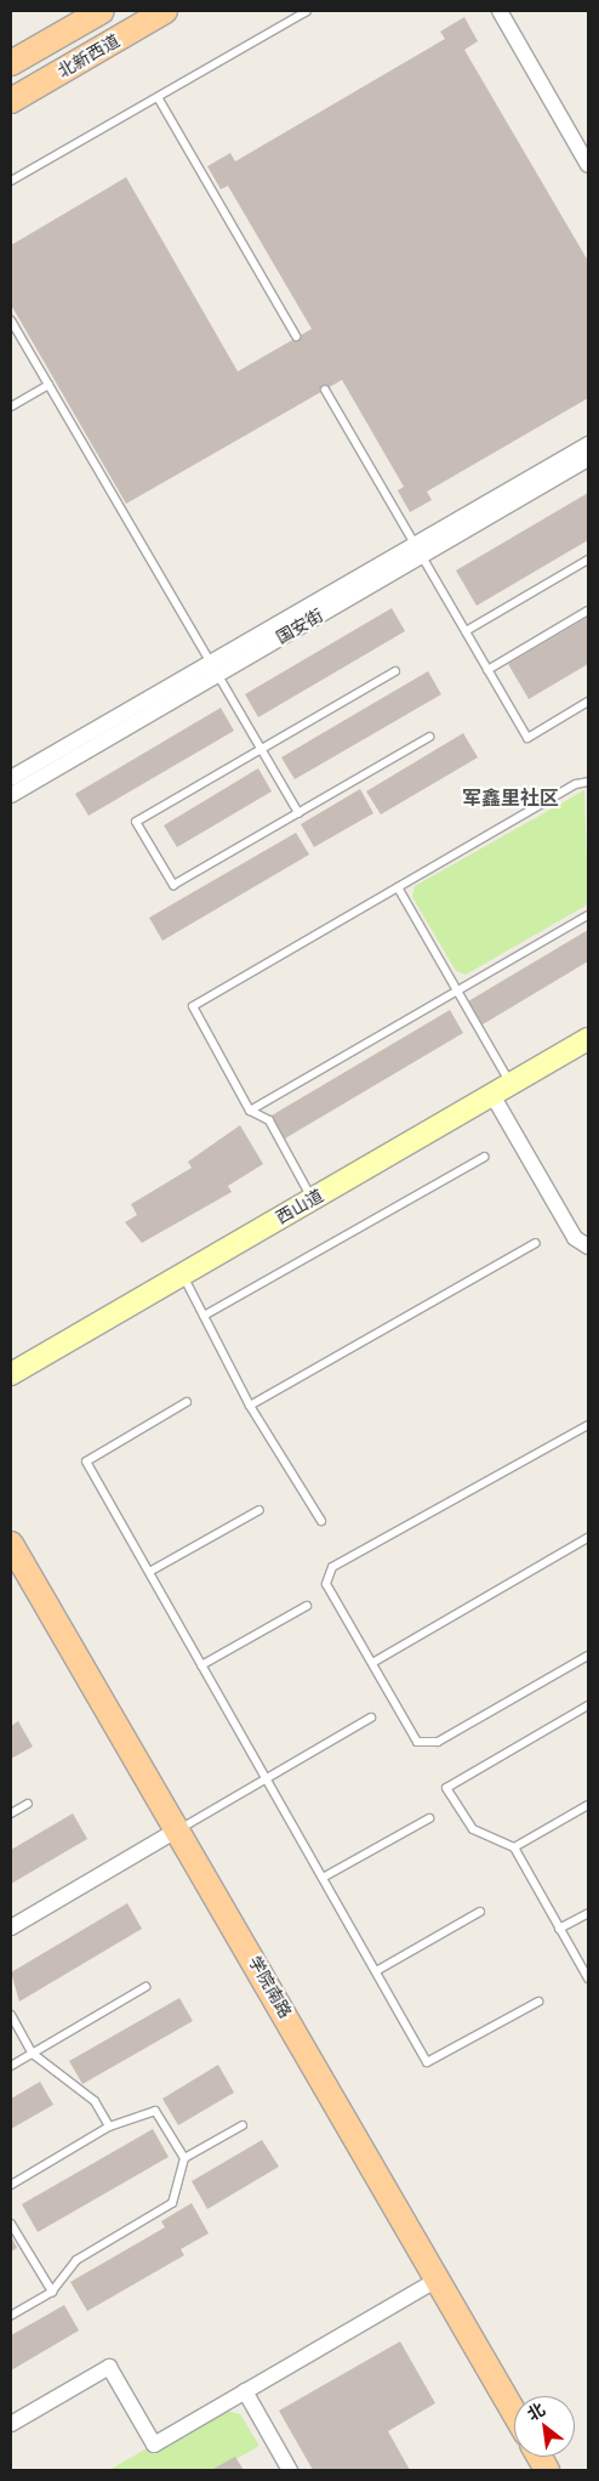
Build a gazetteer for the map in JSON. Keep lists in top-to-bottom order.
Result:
{
  "streets": {
    "main road": ["北新西道", "学院南路"],
    "street": ["国安街", "西山道"]
  },
  "districts": ["军鑫里社区"],
  "north": "top left"
}
